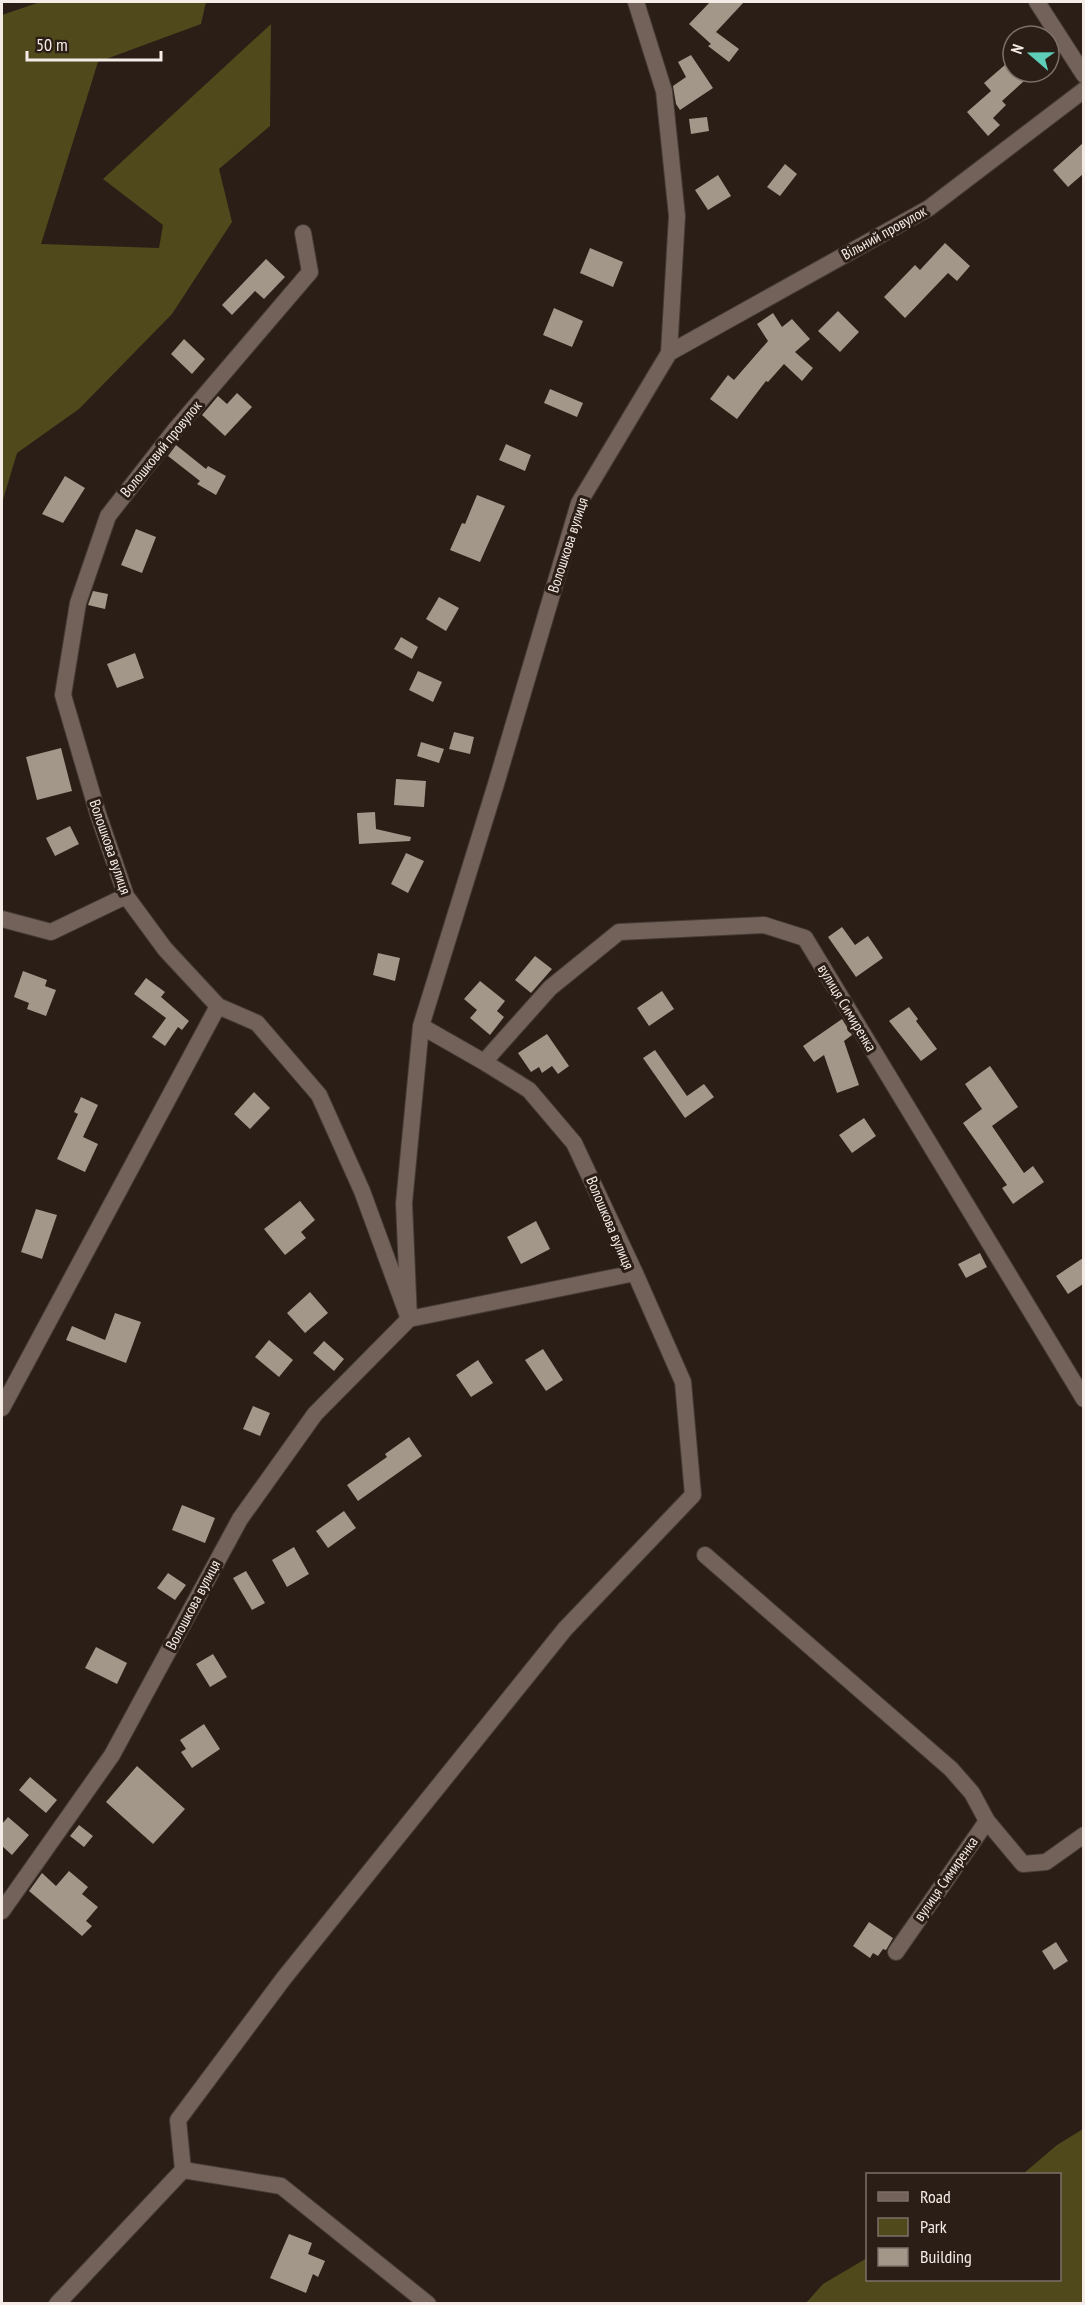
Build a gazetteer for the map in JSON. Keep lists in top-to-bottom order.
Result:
{
  "streets": {
    "street": [
      "Вільний провулок",
      "Волошковий провулок",
      "Волошкова вулиця",
      "вулиця Симиренка"
    ]
  },
  "crossings": [
    ["Вільний провулок", "Волошкова вулиця"],
    ["Волошковий провулок", "Волошкова вулиця"],
    ["Волошкова вулиця", "вулиця Симиренка"]
  ],
  "legend": ["Road", "Park", "Building"],
  "scale_bar": "50 m",
  "north": "left"
}
